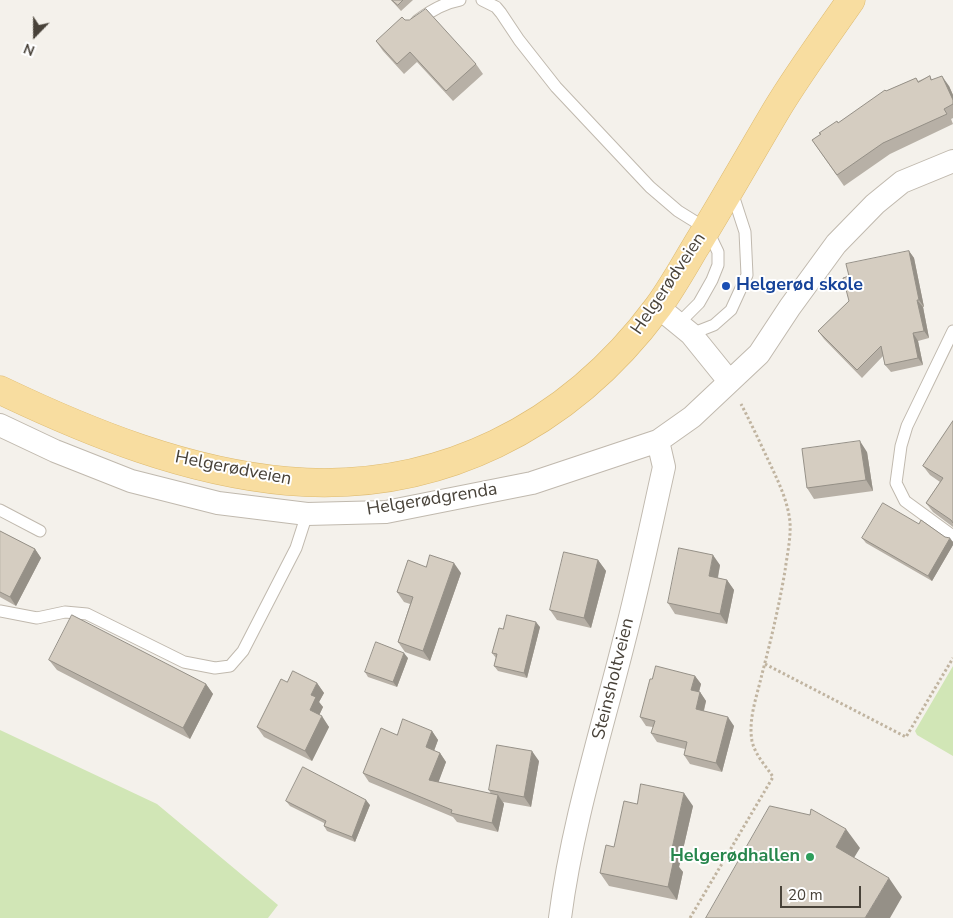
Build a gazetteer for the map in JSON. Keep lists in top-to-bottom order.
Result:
{
  "streets": {
    "main road": ["Helgerødveien"],
    "street": ["Helgerødgrenda", "Steinsholtveien"]
  },
  "crossings": [
    ["Helgerødgrenda", "Steinsholtveien"]
  ],
  "places": ["Helgerød skole", "Helgerødhallen"],
  "scale_bar": "20 m",
  "north": "bottom"
}
